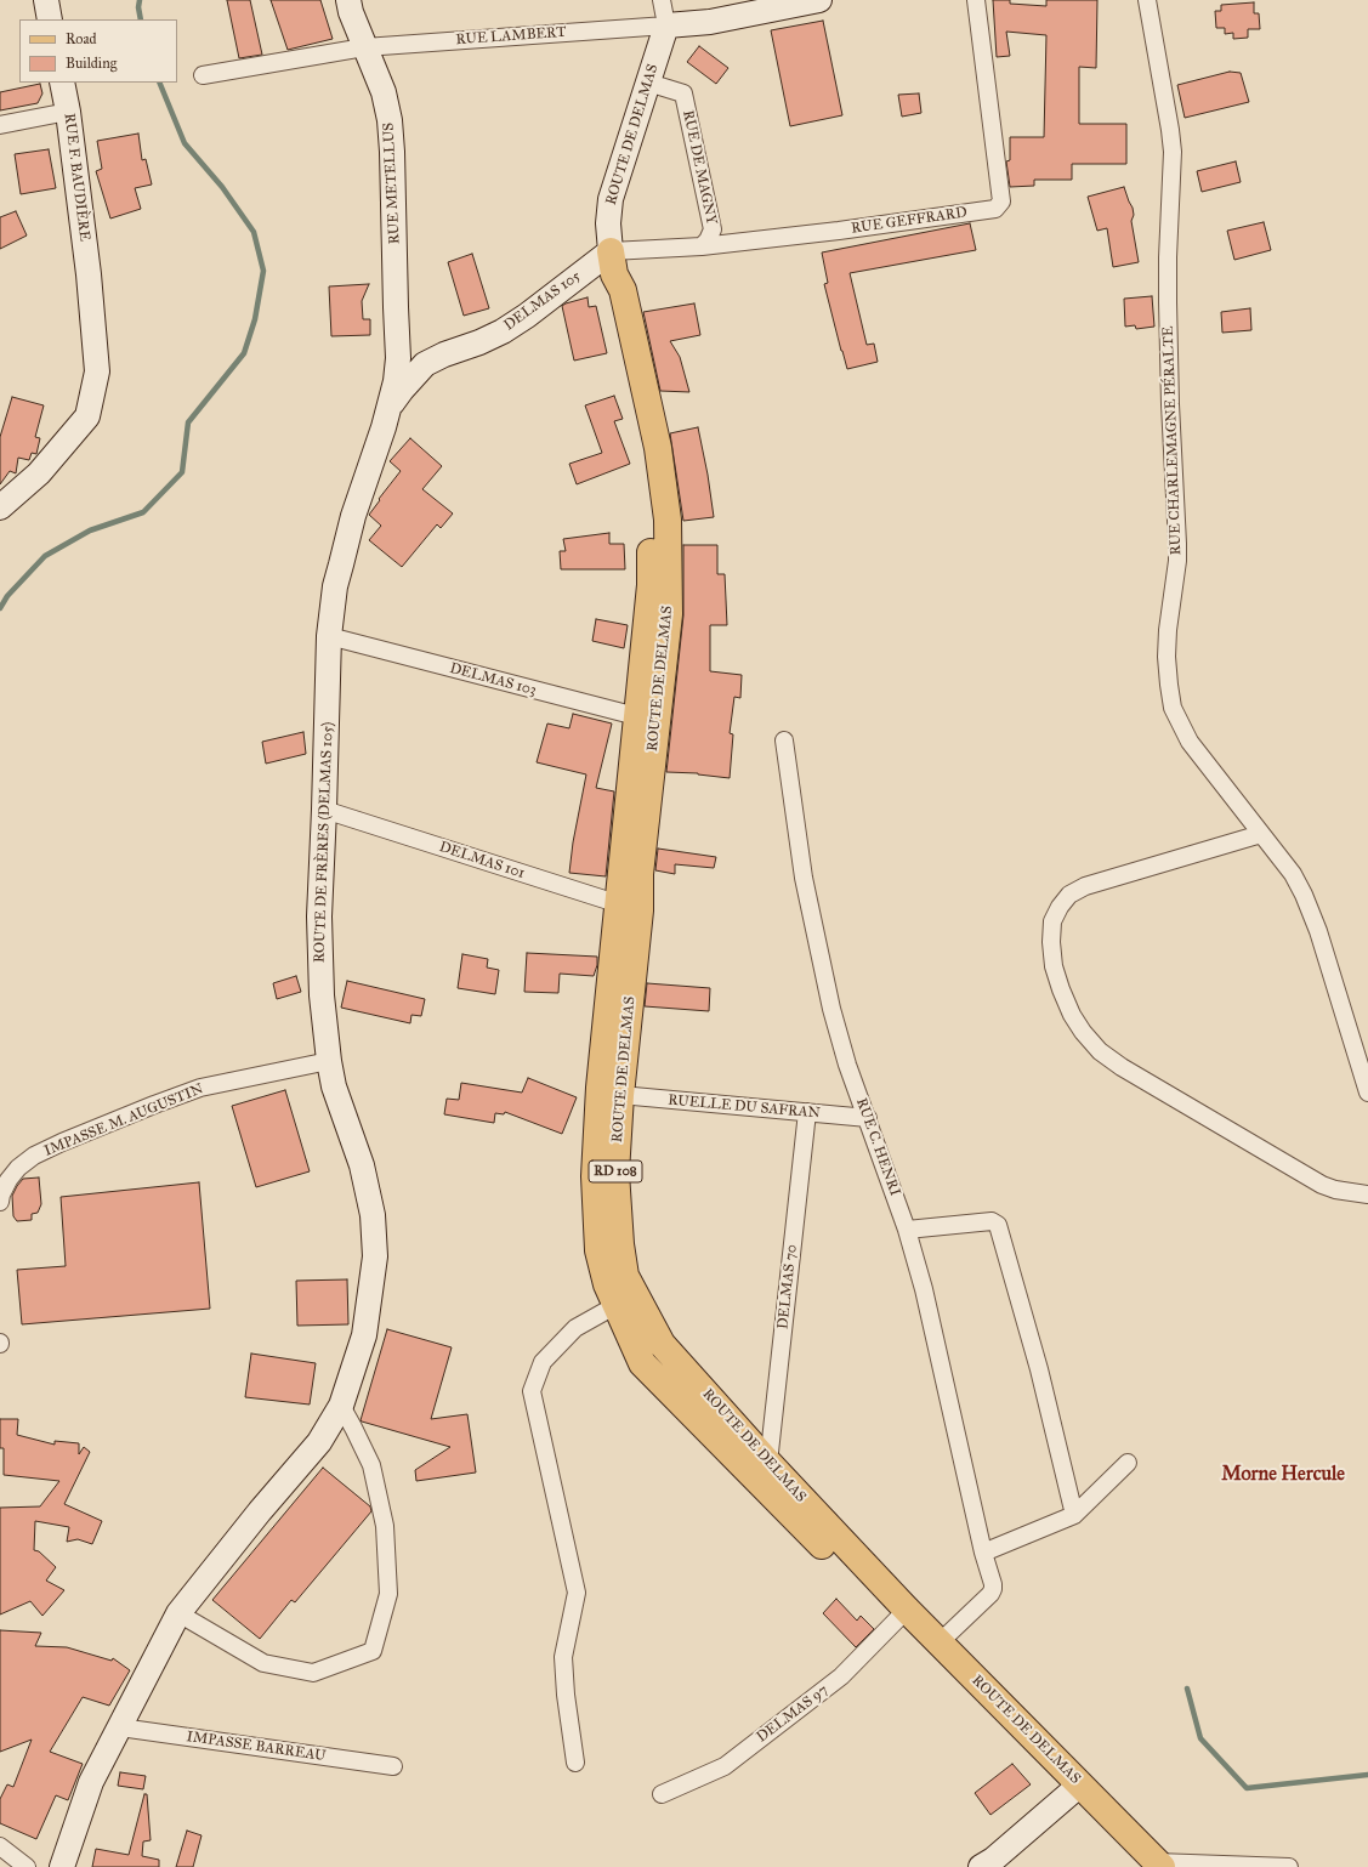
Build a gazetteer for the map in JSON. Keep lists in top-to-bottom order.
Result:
{
  "streets": {
    "main road": [
      "RUE LAMBERT",
      "ROUTE DE DELMAS",
      "RUE F. BAUDIÈRE",
      "RUE METELLUS",
      "DELMAS 105",
      "ROUTE DE FRÈRES (DELMAS 105)",
      "RD 108"
    ],
    "street": [
      "RUE DE MAGNY",
      "RUE GEFFRARD",
      "RUE CHARLEMAGNE PÉRALTE",
      "DELMAS 103",
      "DELMAS 101",
      "RUELLE DU SAFRAN",
      "IMPASSE M. AUGUSTIN",
      "RUE C. HENRI",
      "DELMAS 70",
      "DELMAS 97",
      "IMPASSE BARREAU"
    ]
  },
  "crossings": [
    ["RUE LAMBERT", "ROUTE DE DELMAS"],
    ["RUE LAMBERT", "RUE METELLUS"],
    ["ROUTE DE DELMAS", "RUE DE MAGNY"],
    ["ROUTE DE DELMAS", "RUE GEFFRARD"],
    ["ROUTE DE DELMAS", "DELMAS 105"],
    ["ROUTE DE DELMAS", "DELMAS 103"],
    ["ROUTE DE DELMAS", "DELMAS 101"],
    ["ROUTE DE DELMAS", "RUELLE DU SAFRAN"],
    ["ROUTE DE DELMAS", "RUE C. HENRI"],
    ["ROUTE DE DELMAS", "DELMAS 70"],
    ["ROUTE DE DELMAS", "DELMAS 97"],
    ["RUE DE MAGNY", "RUE GEFFRARD"],
    ["RUE METELLUS", "ROUTE DE FRÈRES (DELMAS 105)"],
    ["RUE GEFFRARD", "DELMAS 105"],
    ["DELMAS 105", "ROUTE DE FRÈRES (DELMAS 105)"],
    ["DELMAS 103", "ROUTE DE FRÈRES (DELMAS 105)"],
    ["ROUTE DE FRÈRES (DELMAS 105)", "DELMAS 101"],
    ["ROUTE DE FRÈRES (DELMAS 105)", "IMPASSE M. AUGUSTIN"],
    ["ROUTE DE FRÈRES (DELMAS 105)", "IMPASSE BARREAU"],
    ["RUELLE DU SAFRAN", "RUE C. HENRI"],
    ["RUELLE DU SAFRAN", "DELMAS 70"]
  ],
  "districts": ["Morne Hercule"],
  "legend": ["Road", "Building"]
}
